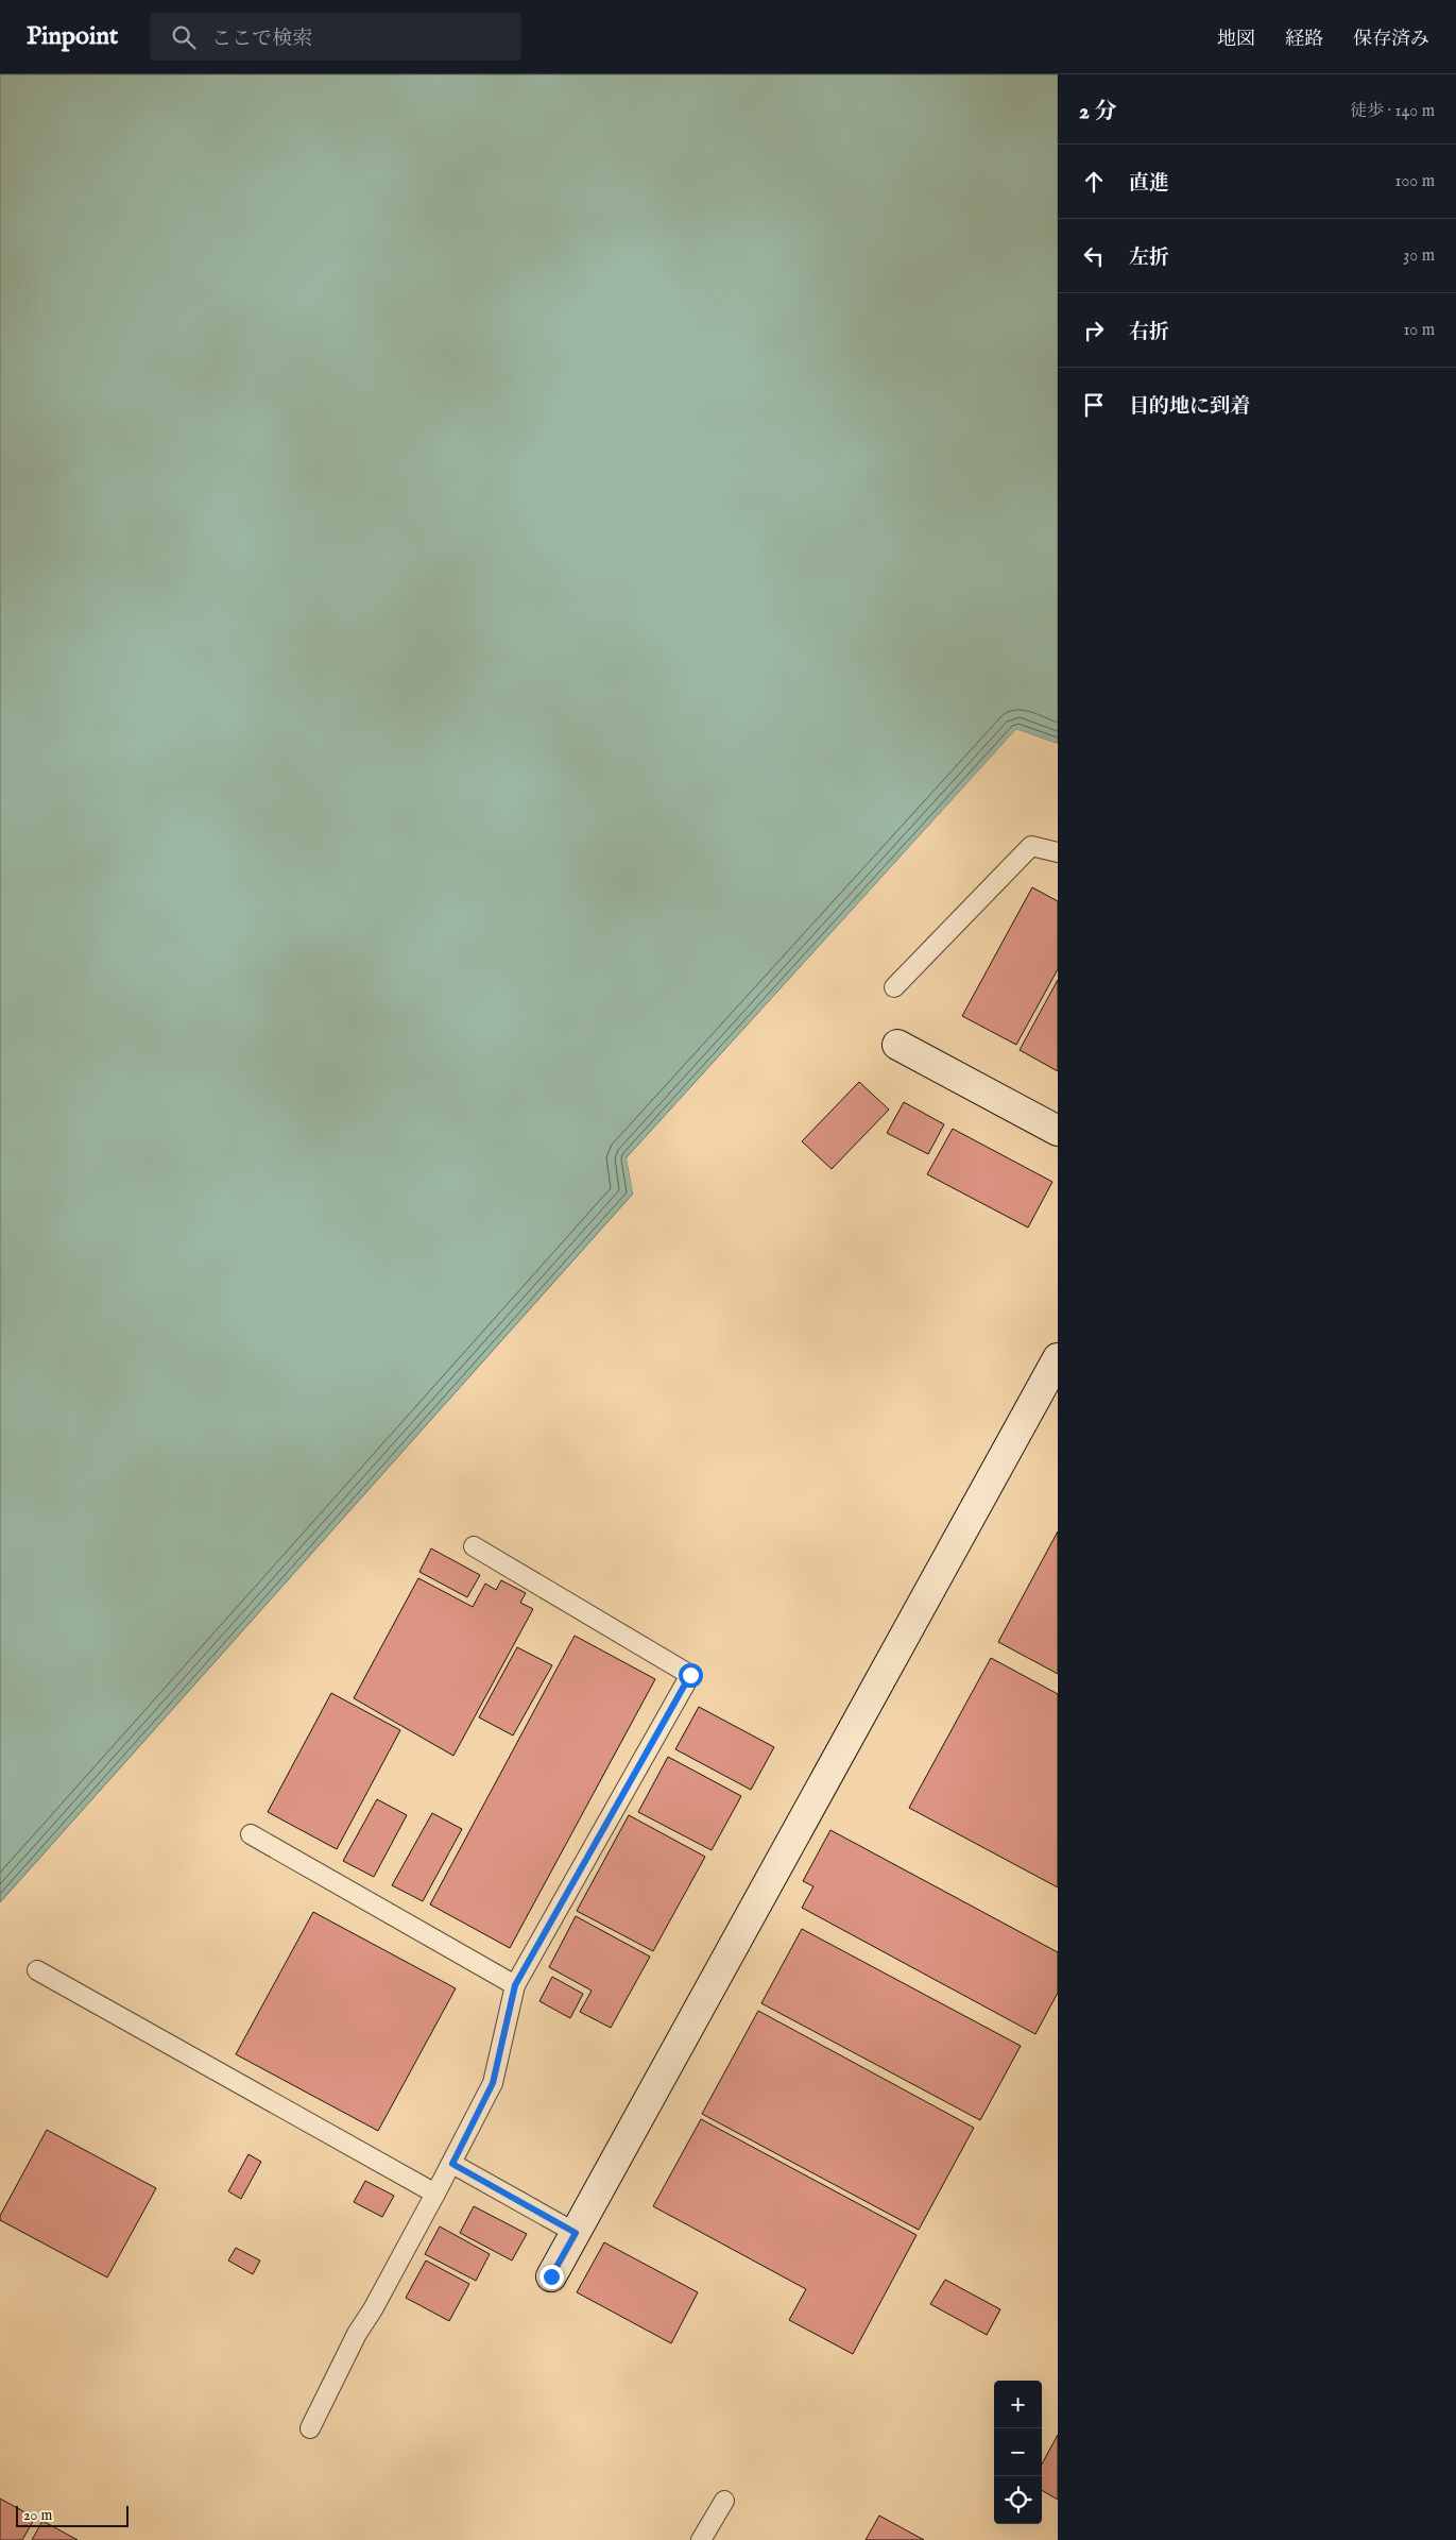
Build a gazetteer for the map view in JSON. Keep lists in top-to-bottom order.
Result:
{
  "scale_bar": "20 m",
  "page": {
    "header": "Pinpoint",
    "search": "ここで検索",
    "nav": ["地図", "経路", "保存済み"],
    "heading": ["2 分", "徒歩 · 140 m"],
    "list": [
      ["直進", "100 m"],
      ["左折", "30 m"],
      ["右折", "10 m"],
      "目的地に到着"
    ],
    "map_buttons": ["+", "−"],
    "scale": "20 m"
  }
}
